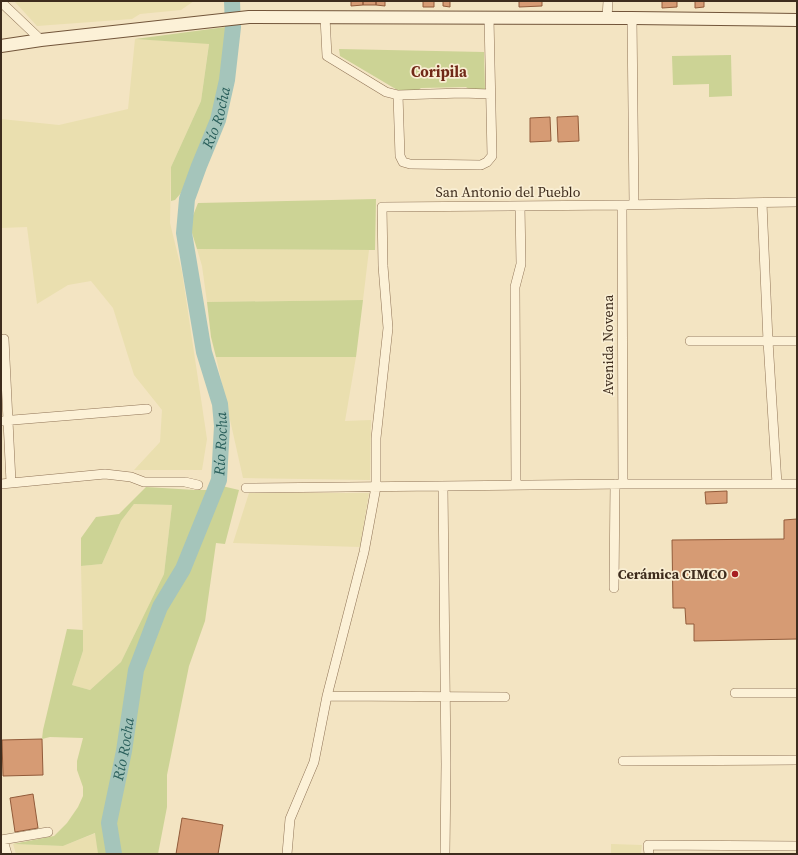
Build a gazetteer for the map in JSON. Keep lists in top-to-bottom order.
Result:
{
  "streets": {
    "street": ["San Antonio del Pueblo", "Avenida Novena"]
  },
  "crossings": [
    ["San Antonio del Pueblo", "Avenida Novena"]
  ],
  "districts": ["Coripila"],
  "water": ["Río Rocha"],
  "places": ["Cerámica CIMCO"]
}
